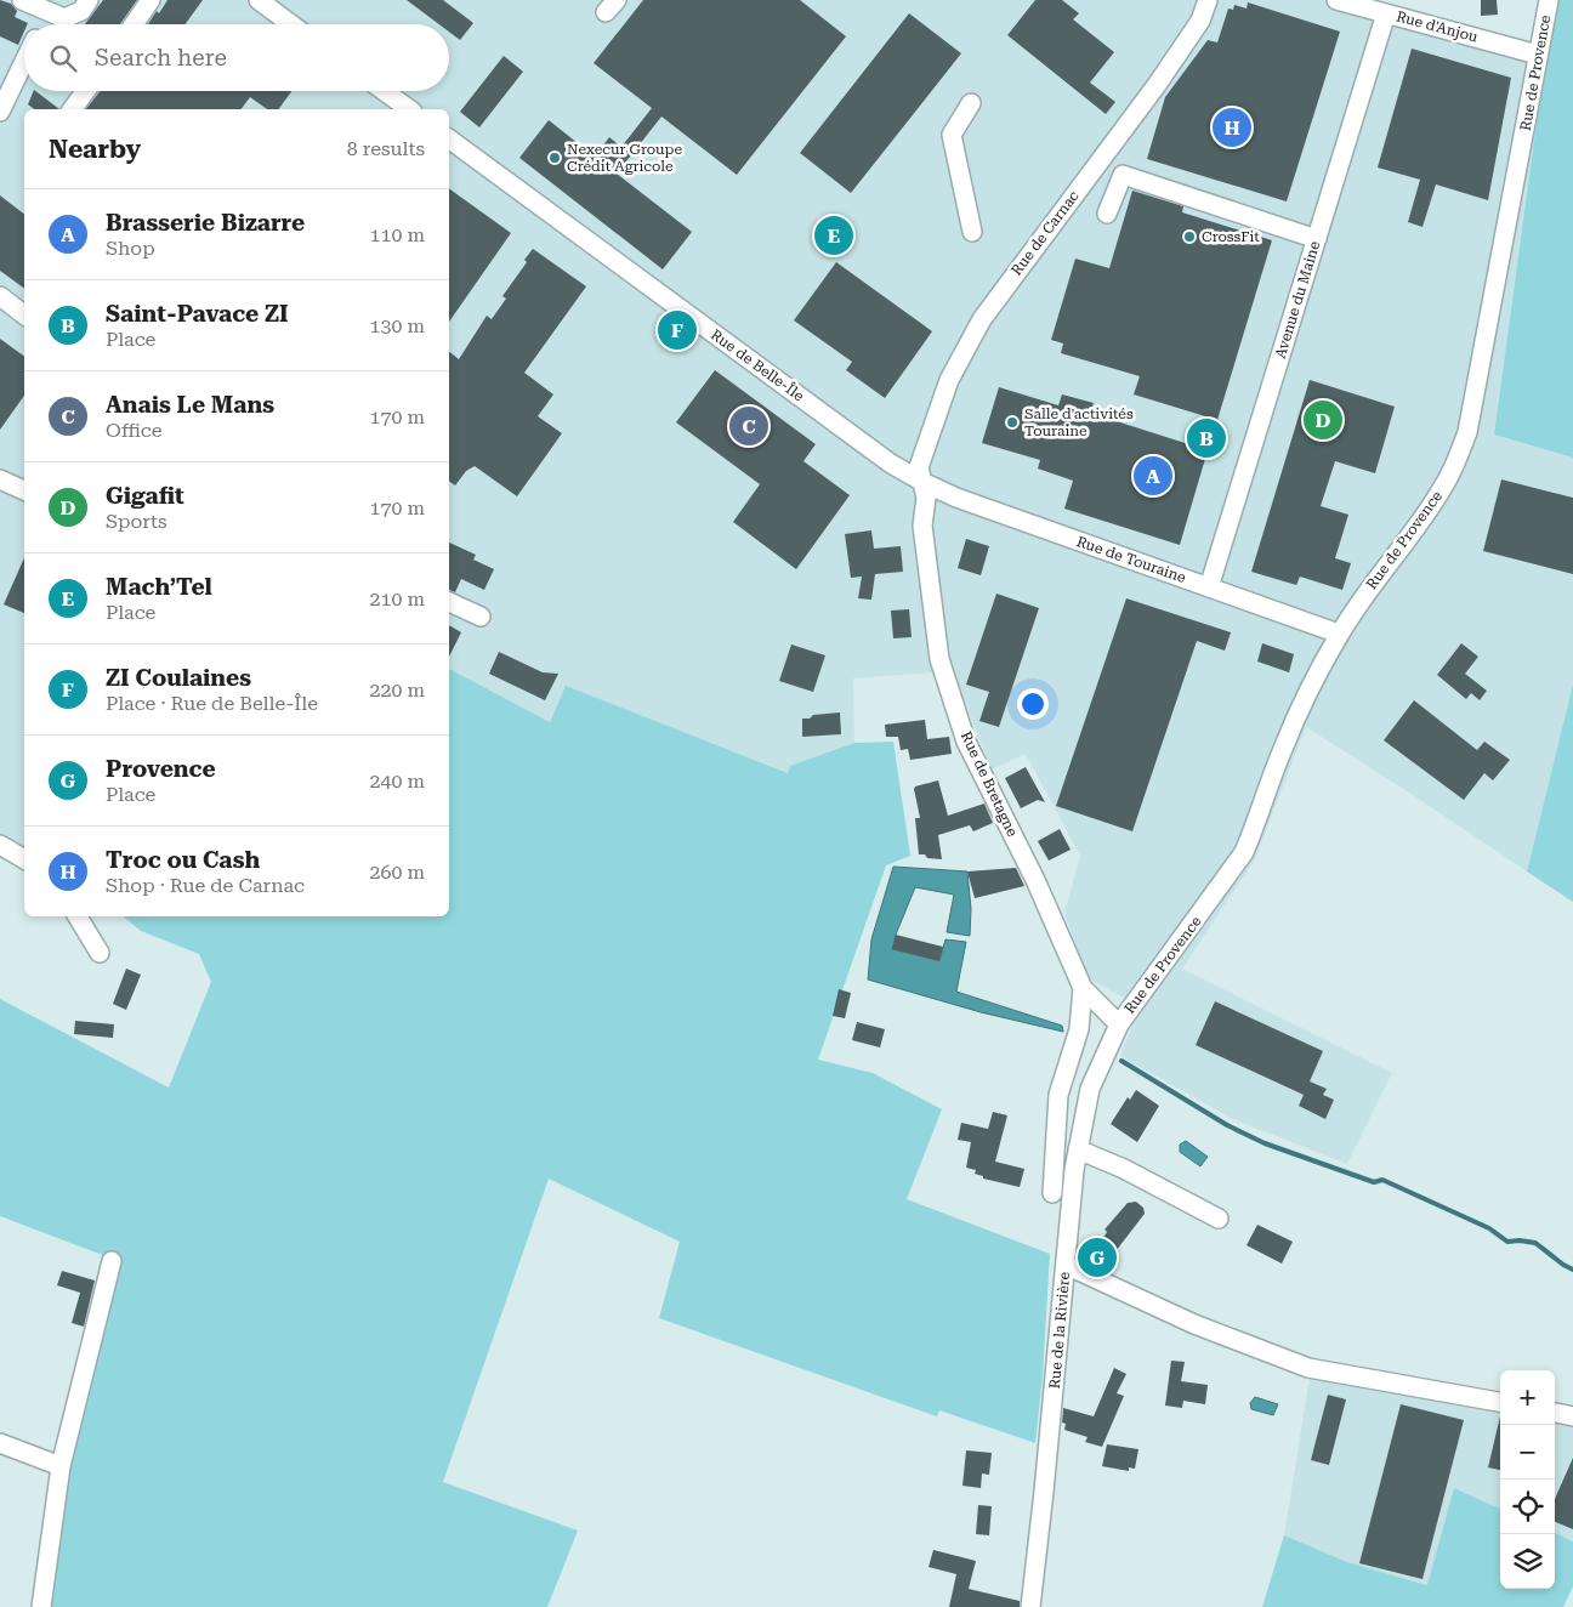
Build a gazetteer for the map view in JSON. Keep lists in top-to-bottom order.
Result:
{
  "streets": {
    "street": [
      "Rue d'Anjou",
      "Rue de Provence",
      "Rue de Carnac",
      "Avenue du Maine",
      "Rue de Belle-Île",
      "Rue de Touraine",
      "Rue de Bretagne",
      "Rue de la Rivière"
    ]
  },
  "crossings": [
    ["Rue d'Anjou", "Rue de Provence"],
    ["Rue d'Anjou", "Avenue du Maine"],
    ["Rue de Provence", "Rue de Touraine"],
    ["Rue de Provence", "Rue de Bretagne"],
    ["Rue de Provence", "Rue de la Rivière"],
    ["Rue de Carnac", "Rue de Belle-Île"],
    ["Rue de Carnac", "Rue de Touraine"],
    ["Rue de Carnac", "Rue de Bretagne"],
    ["Avenue du Maine", "Rue de Touraine"],
    ["Rue de Belle-Île", "Rue de Touraine"],
    ["Rue de Belle-Île", "Rue de Bretagne"],
    ["Rue de Touraine", "Rue de Bretagne"],
    ["Rue de Bretagne", "Rue de la Rivière"]
  ],
  "places": ["Nexecur Groupe Crédit Agricole", "CrossFit", "Salle d'activités Touraine"],
  "page": {
    "search": "Search here",
    "pins": [
      "H",
      "E",
      "F",
      "D",
      "C",
      "B",
      "A",
      "G"
    ],
    "heading": ["Nearby", "8 results"],
    "list": [
      {
        "mark": "A",
        "name": "Brasserie Bizarre",
        "note": "Shop",
        "value": "110 m"
      },
      {
        "mark": "B",
        "name": "Saint-Pavace ZI",
        "note": "Place",
        "value": "130 m"
      },
      {
        "mark": "C",
        "name": "Anais Le Mans",
        "note": "Office",
        "value": "170 m"
      },
      {
        "mark": "D",
        "name": "Gigafit",
        "note": "Sports",
        "value": "170 m"
      },
      {
        "mark": "E",
        "name": "Mach’Tel",
        "note": "Place",
        "value": "210 m"
      },
      {
        "mark": "F",
        "name": "ZI Coulaines",
        "note": "Place · Rue de Belle-Île",
        "value": "220 m"
      },
      {
        "mark": "G",
        "name": "Provence",
        "note": "Place",
        "value": "240 m"
      },
      {
        "mark": "H",
        "name": "Troc ou Cash",
        "note": "Shop · Rue de Carnac",
        "value": "260 m"
      }
    ],
    "map_buttons": ["+", "−"]
  }
}
